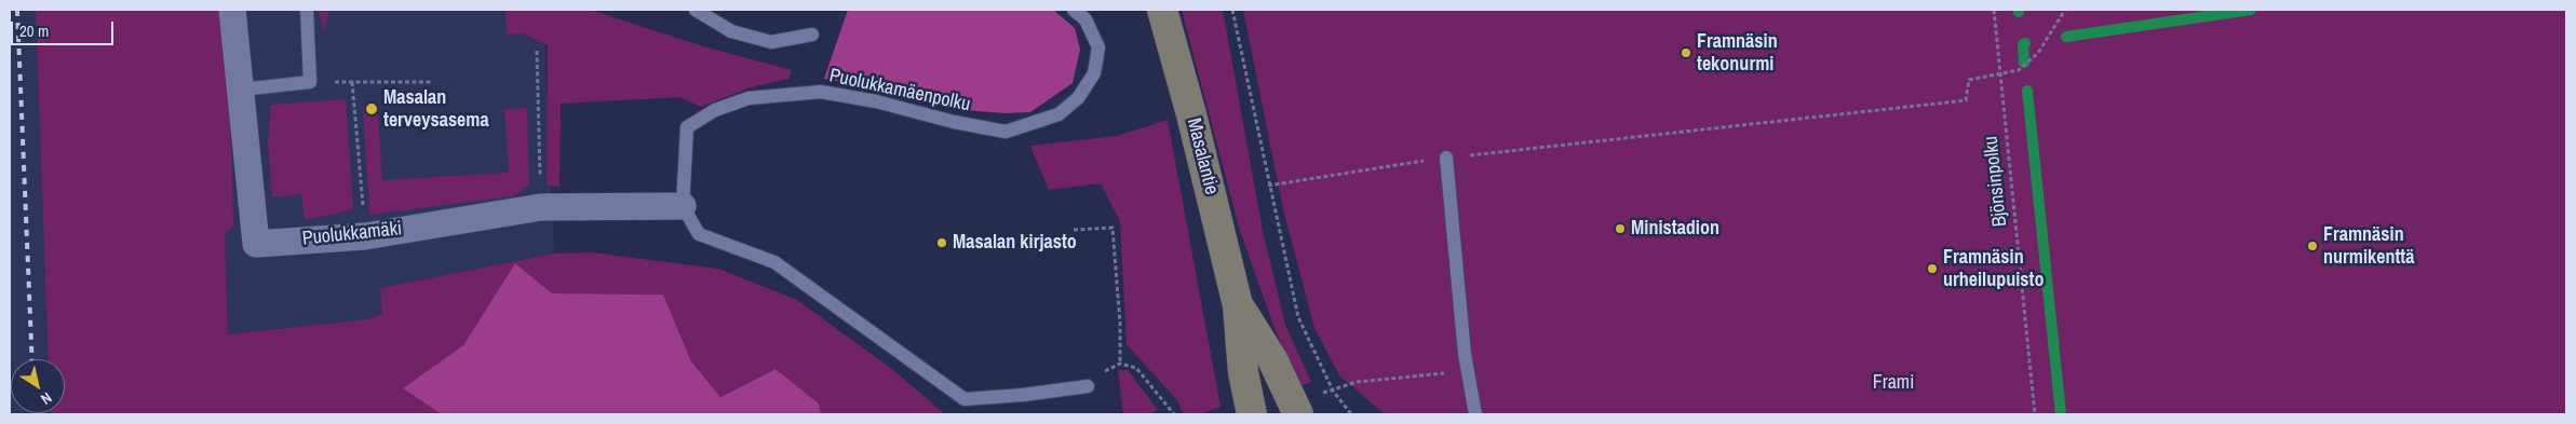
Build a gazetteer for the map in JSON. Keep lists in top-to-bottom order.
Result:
{
  "streets": {
    "street": ["Masalantie", "Puolukkamäki"],
    "lane": ["Puolukkamäenpolku"],
    "path": ["Bjönsinpolku"]
  },
  "crossings": [
    ["Puolukkamäenpolku", "Puolukkamäki"]
  ],
  "parks": ["Frami"],
  "places": [
    "Framnäsin tekonurmi",
    "Masalan terveysasema",
    "Ministadion",
    "Masalan kirjasto",
    "Framnäsin nurmikenttä",
    "Framnäsin urheilupuisto"
  ],
  "scale_bar": "20 m",
  "north": "bottom right"
}
